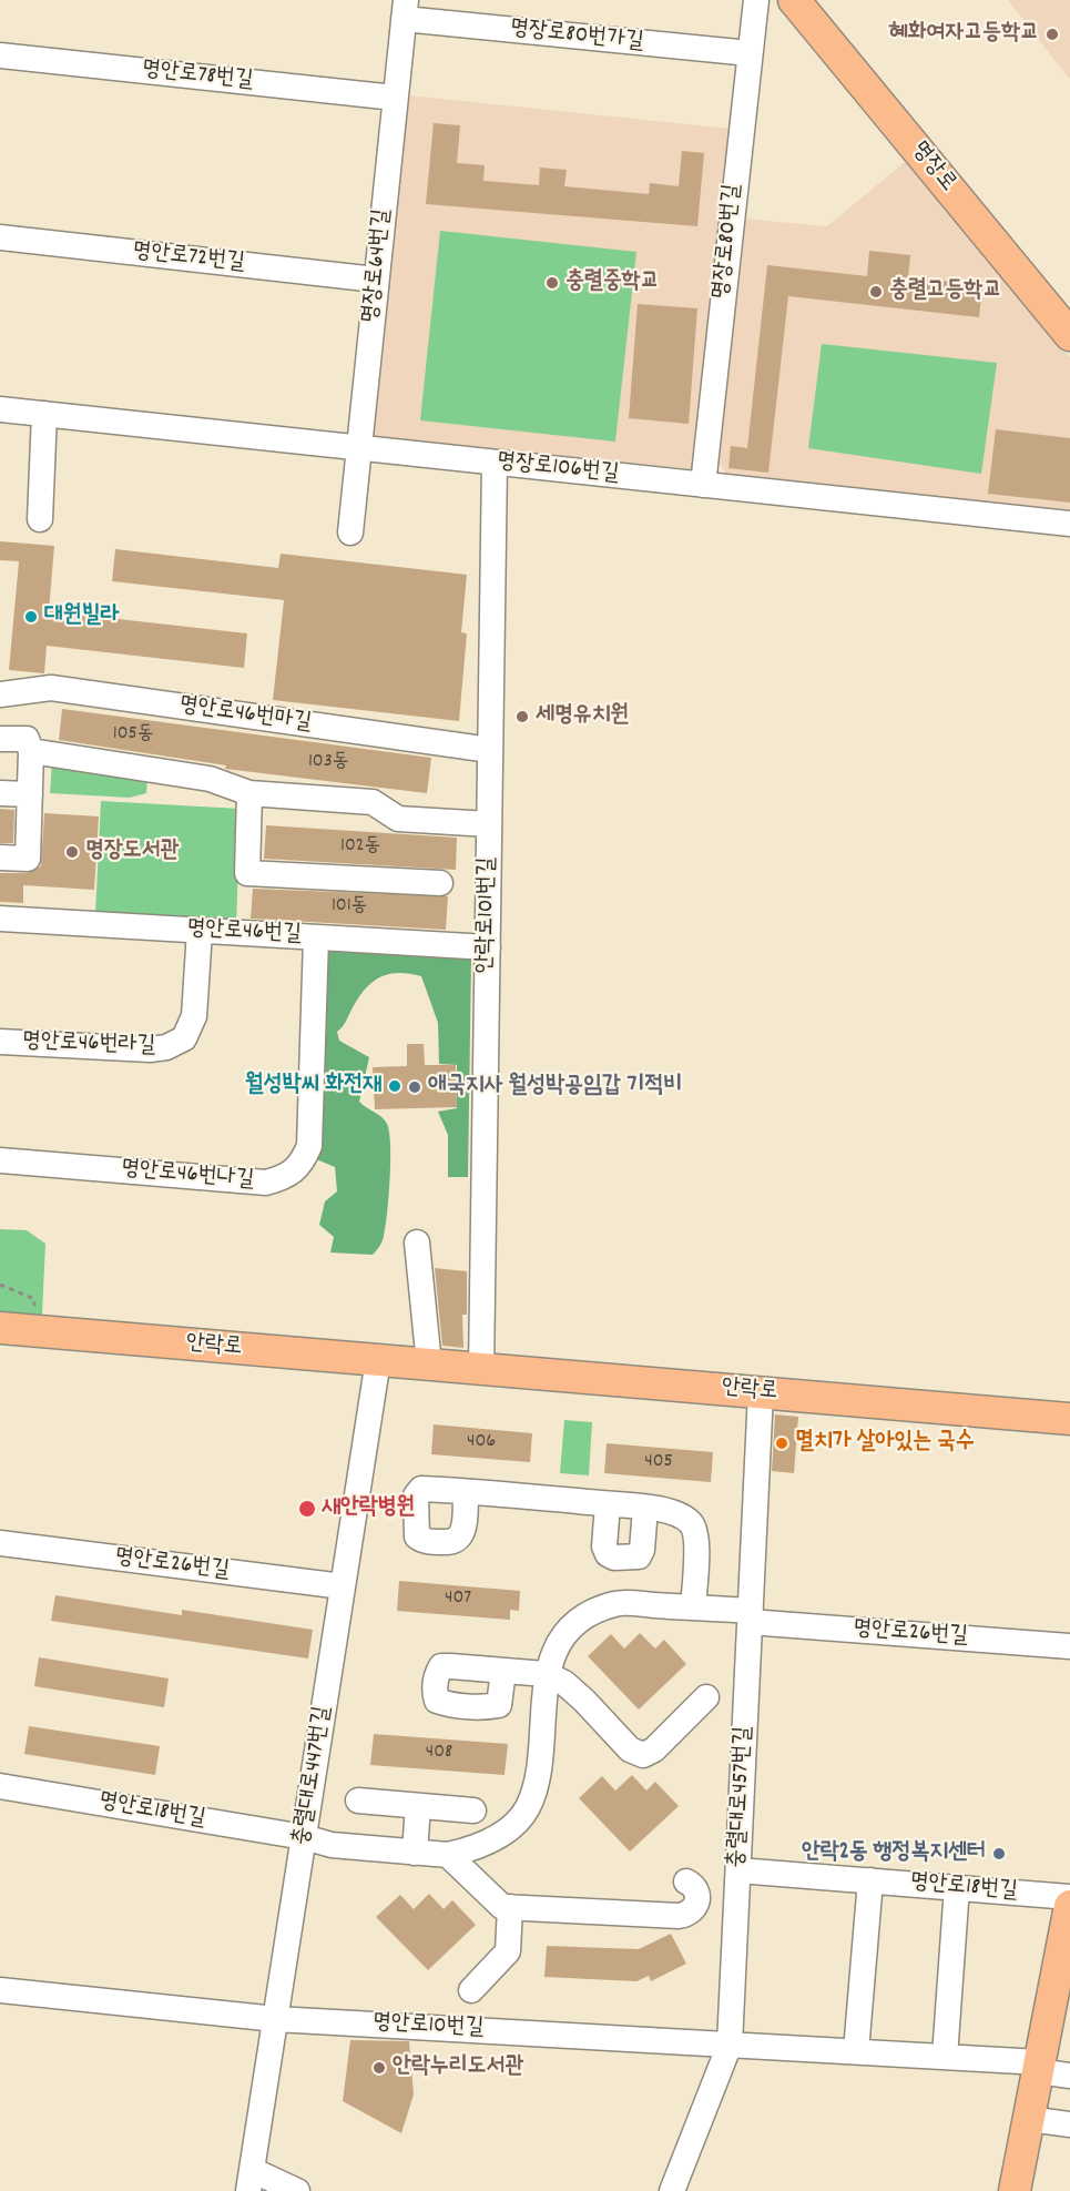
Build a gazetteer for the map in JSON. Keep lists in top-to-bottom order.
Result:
{
  "streets": {
    "main road": ["명장로", "안락로"],
    "street": [
      "명장로80번가길",
      "명안로78번길",
      "명장로80번길",
      "명안로72번길",
      "명장로64번길",
      "명장로106번길",
      "명안로46번마길",
      "안락로101번길",
      "명안로46번길",
      "명안로46번라길",
      "명안로46번나길",
      "명안로26번길",
      "충렬대로447번길",
      "충렬대로457번길",
      "명안로18번길",
      "명안로10번길"
    ]
  },
  "crossings": [
    ["명장로80번가길", "명장로80번길"],
    ["명장로80번가길", "명장로64번길"],
    ["명안로78번길", "명장로64번길"],
    ["명장로80번길", "명장로106번길"],
    ["명안로72번길", "명장로64번길"],
    ["명장로64번길", "명장로106번길"],
    ["명장로106번길", "안락로101번길"],
    ["명안로46번마길", "안락로101번길"],
    ["안락로101번길", "명안로46번길"],
    ["안락로101번길", "안락로"],
    ["명안로46번길", "명안로46번라길"],
    ["명안로46번길", "명안로46번나길"],
    ["안락로", "충렬대로447번길"],
    ["안락로", "충렬대로457번길"],
    ["명안로26번길", "충렬대로447번길"],
    ["명안로26번길", "충렬대로457번길"],
    ["명안로26번길", "명안로18번길"],
    ["충렬대로447번길", "명안로18번길"],
    ["충렬대로447번길", "명안로10번길"],
    ["충렬대로457번길", "명안로18번길"],
    ["충렬대로457번길", "명안로10번길"]
  ],
  "places": [
    "혜화여자고등학교",
    "충렬중학교",
    "충렬고등학교",
    "대원빌라",
    "세명유치원",
    "명장도서관",
    "월성박씨 화전재",
    "애국지사 월성박공임갑 기적비",
    "멸치가 살아있는 국수",
    "새안락병원",
    "안락2동 행정복지센터",
    "안락누리도서관"
  ],
  "house_numbers": [
    "105동",
    "103동",
    "102동",
    "101동",
    "406",
    "405",
    "407",
    "408"
  ]
}
